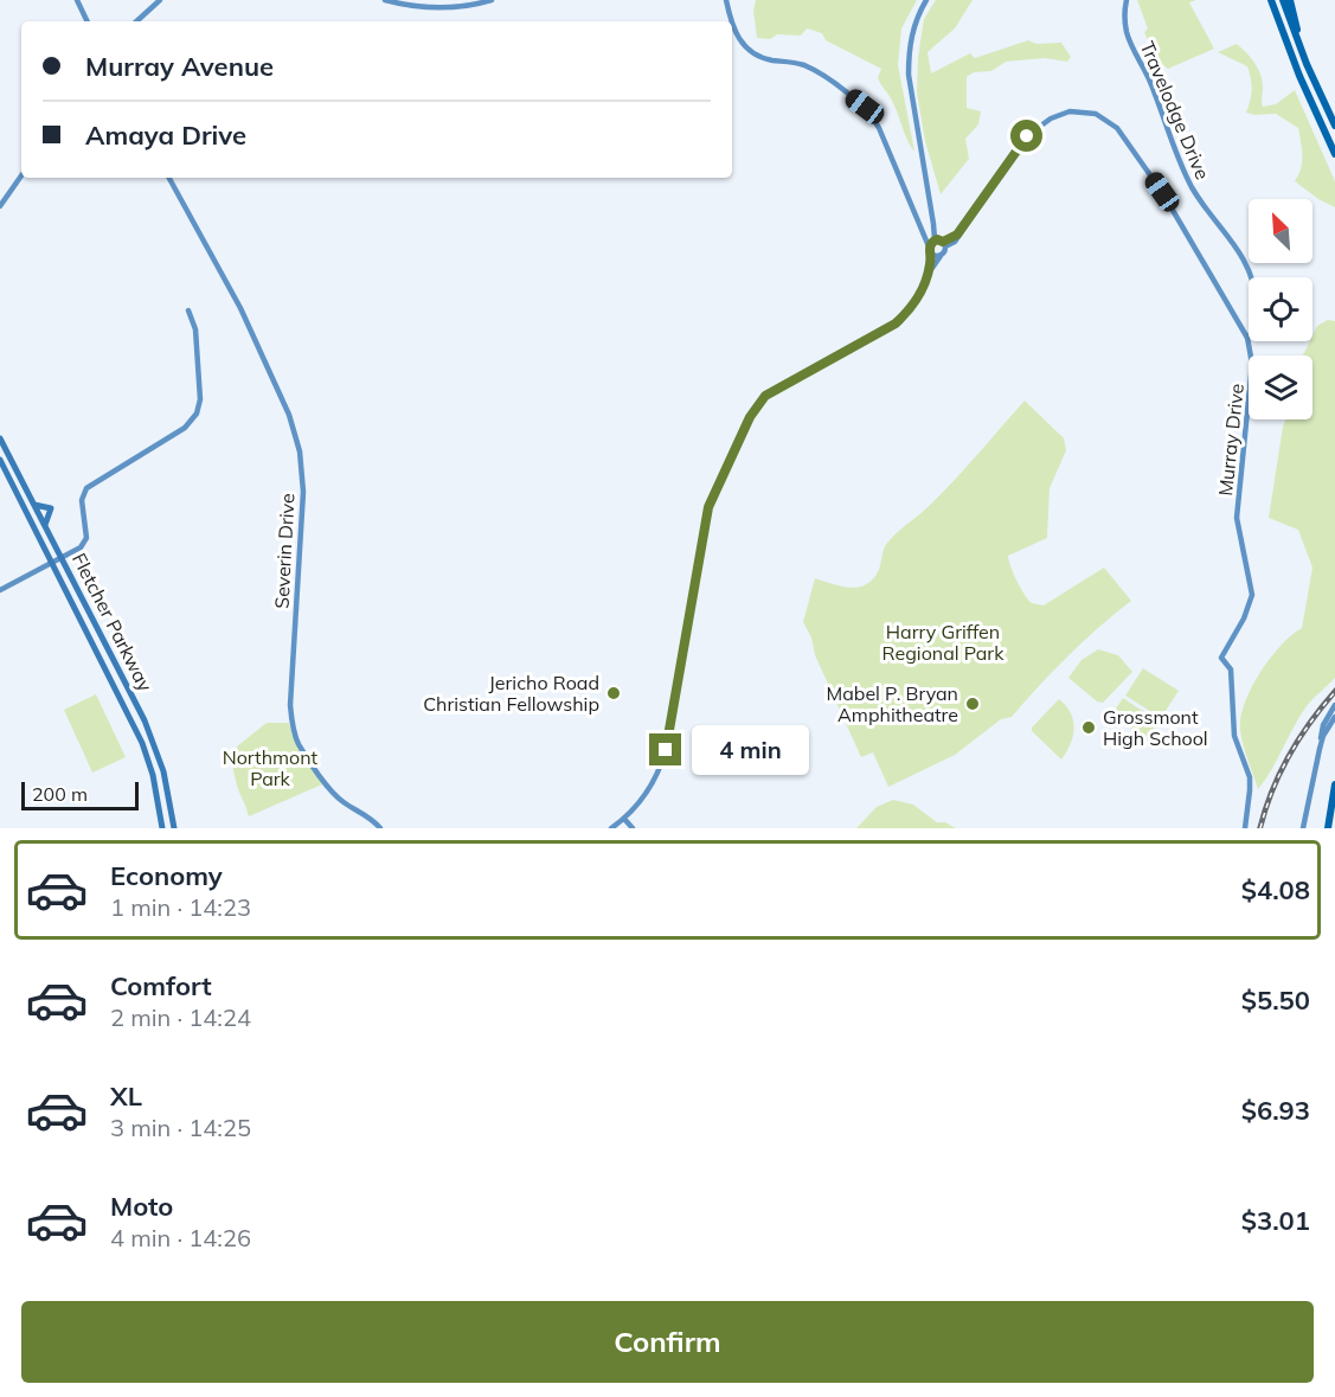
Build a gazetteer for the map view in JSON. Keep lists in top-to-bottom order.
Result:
{
  "streets": {
    "main road": ["Fletcher Parkway"],
    "street": ["Travelodge Drive", "Murray Drive", "Severin Drive"]
  },
  "crossings": [
    ["Travelodge Drive", "Murray Drive"]
  ],
  "parks": ["Harry Griffen Regional Park", "Northmont Park"],
  "places": ["Jericho Road Christian Fellowship", "Mabel P. Bryan Amphitheatre", "Grossmont High School"],
  "scale_bar": "200 m",
  "north": "top left",
  "page": {
    "banner": ["Murray Avenue", "Amaya Drive"],
    "bubble": "4 min",
    "scale": "200 m",
    "list": [
      {
        "name": "Economy",
        "note": "1 min · 14:23",
        "value": "$4.08"
      },
      {
        "name": "Comfort",
        "note": "2 min · 14:24",
        "value": "$5.50"
      },
      {
        "name": "XL",
        "note": "3 min · 14:25",
        "value": "$6.93"
      },
      {
        "name": "Moto",
        "note": "4 min · 14:26",
        "value": "$3.01"
      }
    ],
    "buttons": "Confirm"
  }
}
